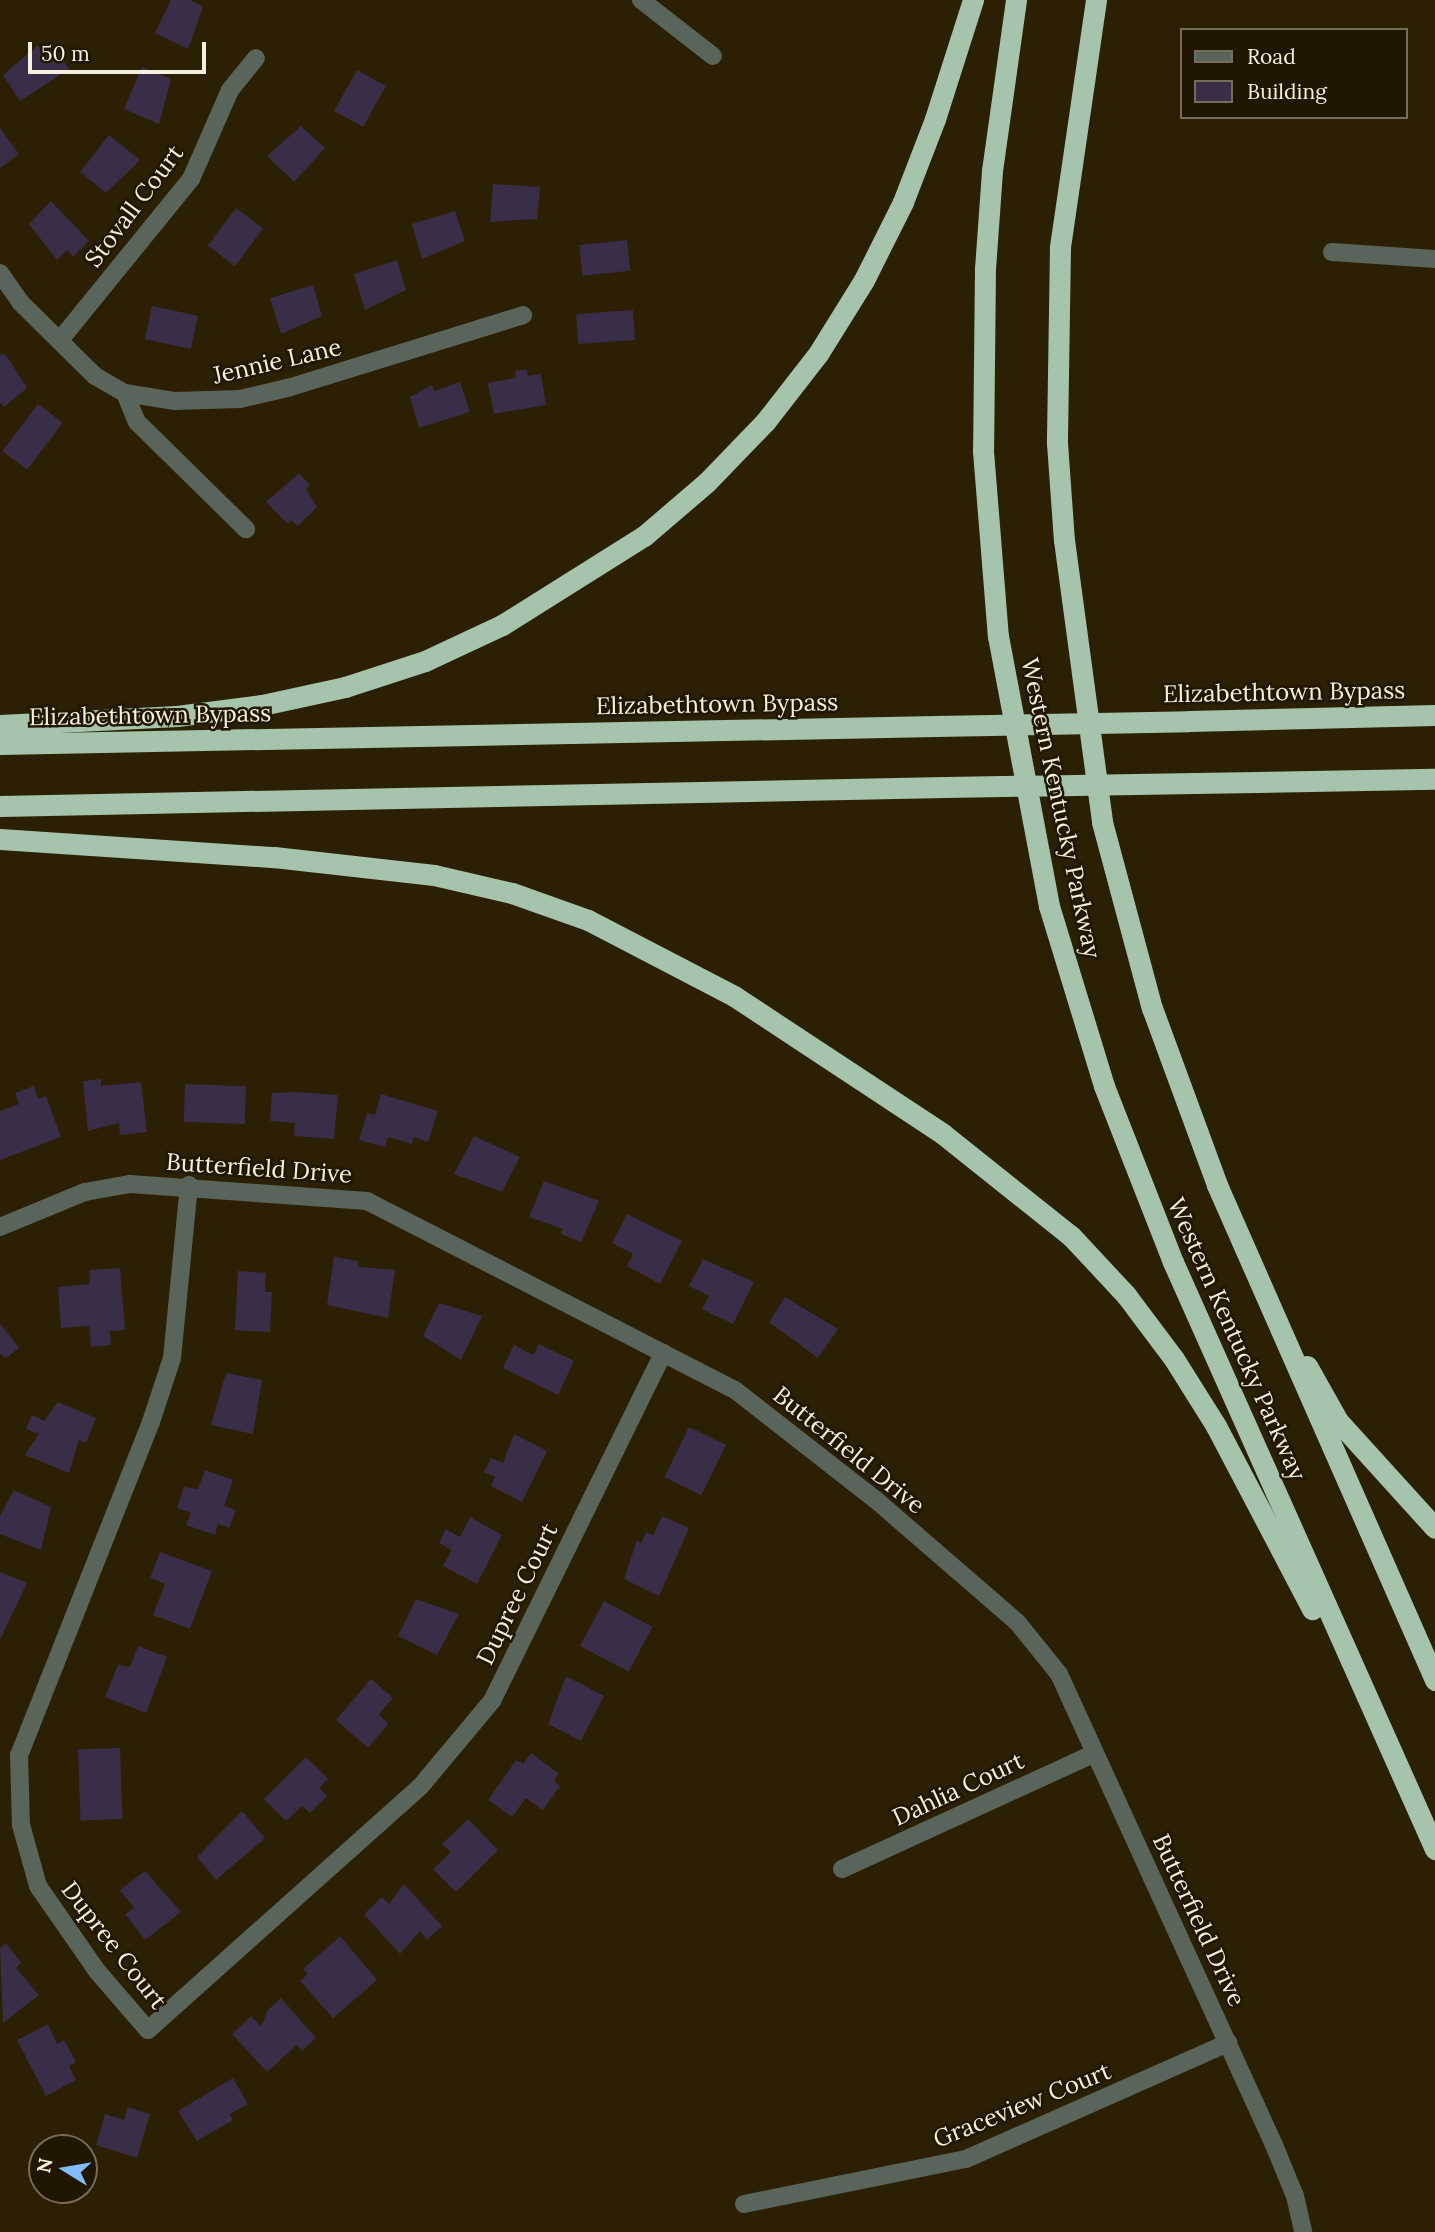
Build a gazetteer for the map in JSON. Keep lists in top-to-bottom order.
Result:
{
  "streets": {
    "highway": ["Elizabethtown Bypass", "Western Kentucky Parkway"],
    "street": [
      "Stovall Court",
      "Jennie Lane",
      "Butterfield Drive",
      "Dupree Court",
      "Dahlia Court",
      "Graceview Court"
    ]
  },
  "crossings": [
    ["Stovall Court", "Jennie Lane"],
    ["Butterfield Drive", "Dupree Court"],
    ["Butterfield Drive", "Dahlia Court"],
    ["Butterfield Drive", "Graceview Court"]
  ],
  "legend": ["Road", "Building"],
  "scale_bar": "50 m",
  "north": "left"
}
